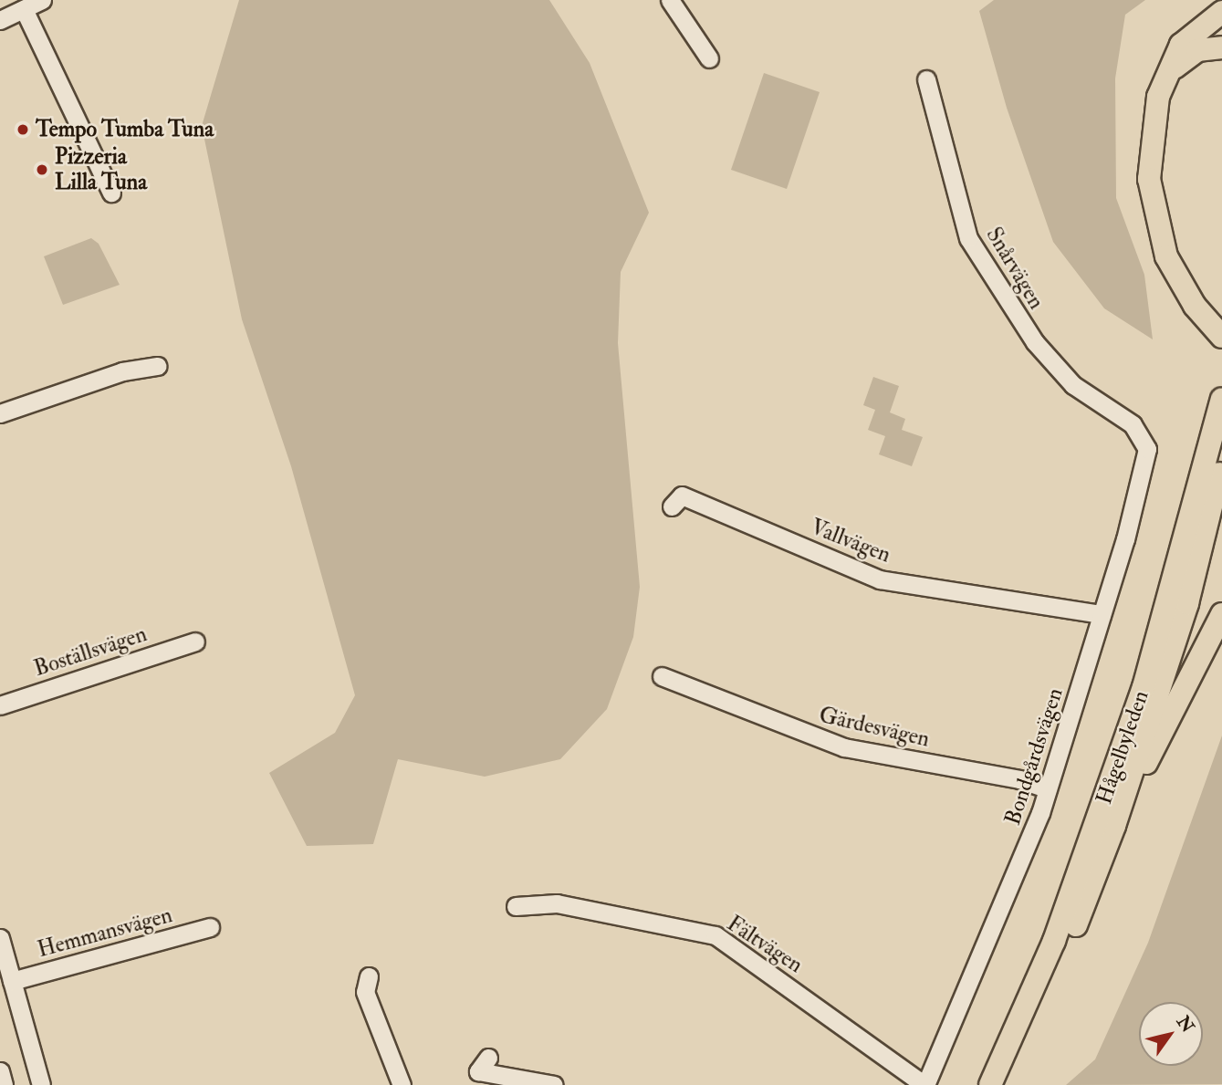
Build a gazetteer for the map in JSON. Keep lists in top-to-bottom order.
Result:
{
  "streets": {
    "main road": ["Hågelbyleden"],
    "street": [
      "Snårvägen",
      "Vallvägen",
      "Boställsvägen",
      "Gärdesvägen",
      "Bondgårdsvägen",
      "Hemmansvägen",
      "Fältvägen"
    ]
  },
  "crossings": [
    ["Snårvägen", "Bondgårdsvägen"],
    ["Vallvägen", "Bondgårdsvägen"],
    ["Gärdesvägen", "Bondgårdsvägen"],
    ["Bondgårdsvägen", "Fältvägen"]
  ],
  "places": ["Tempo Tumba Tuna", "Pizzeria Lilla Tuna"],
  "north": "top right"
}
